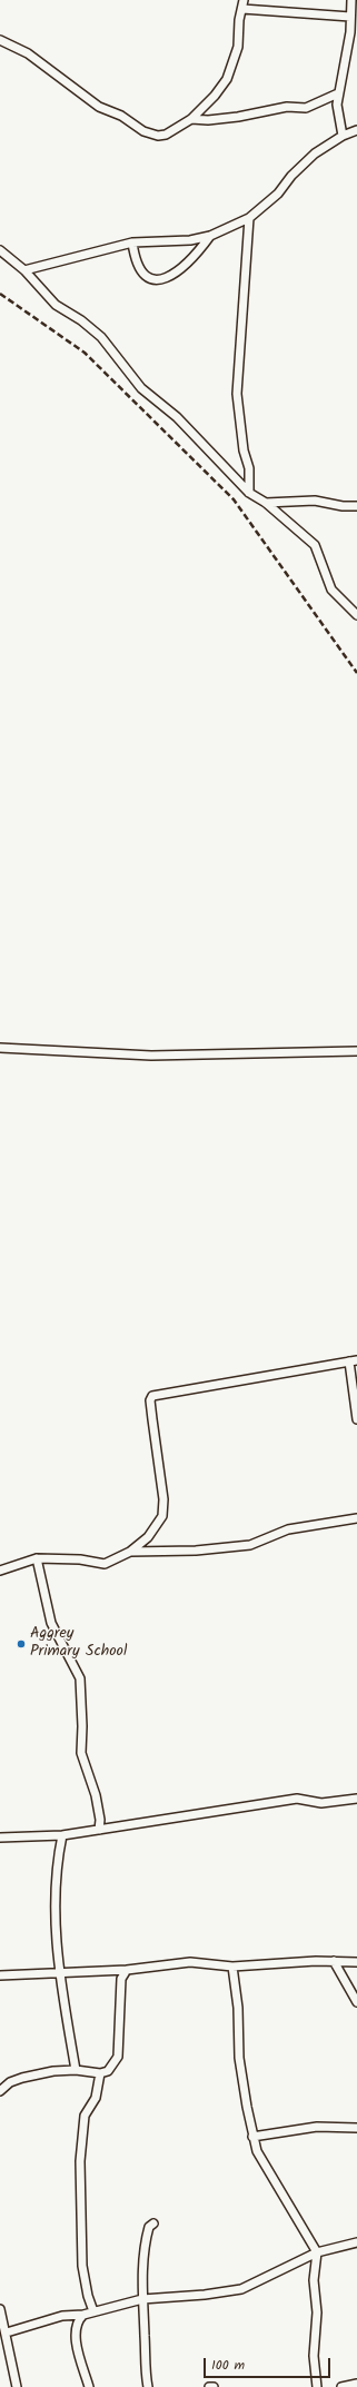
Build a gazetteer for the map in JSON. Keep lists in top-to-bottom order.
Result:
{
  "places": ["Aggrey Primary School"],
  "scale_bar": "100 m"
}
